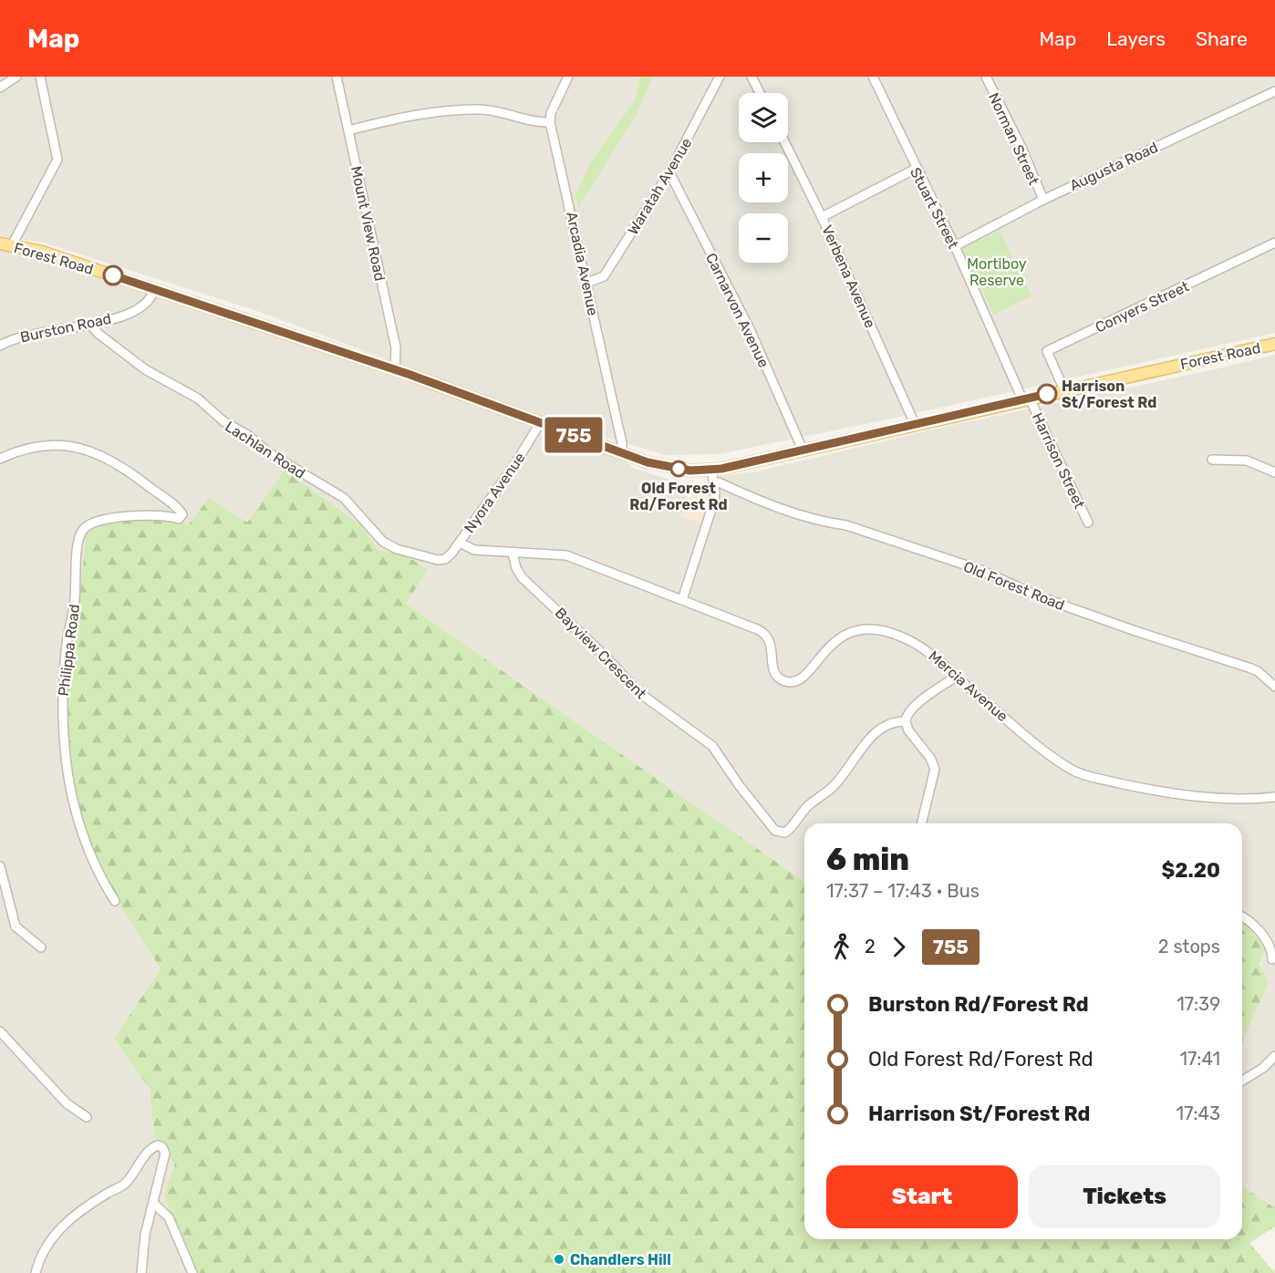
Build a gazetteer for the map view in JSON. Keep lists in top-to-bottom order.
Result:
{
  "streets": {
    "main road": ["Forest Road"],
    "street": [
      "Norman Street",
      "Augusta Road",
      "Waratah Avenue",
      "Stuart Street",
      "Mount View Road",
      "Arcadia Avenue",
      "Verbena Avenue",
      "Conyers Street",
      "Carnarvon Avenue",
      "Burston Road",
      "Lachlan Road",
      "Harrison Street",
      "Nyora Avenue",
      "Old Forest Road",
      "Philippa Road",
      "Bayview Crescent",
      "Mercia Avenue"
    ]
  },
  "crossings": [
    ["Norman Street", "Augusta Road"],
    ["Augusta Road", "Stuart Street"],
    ["Waratah Avenue", "Arcadia Avenue"],
    ["Waratah Avenue", "Carnarvon Avenue"],
    ["Stuart Street", "Forest Road"],
    ["Stuart Street", "Harrison Street"],
    ["Mount View Road", "Forest Road"],
    ["Forest Road", "Arcadia Avenue"],
    ["Forest Road", "Verbena Avenue"],
    ["Forest Road", "Conyers Street"],
    ["Forest Road", "Carnarvon Avenue"],
    ["Forest Road", "Burston Road"],
    ["Forest Road", "Harrison Street"],
    ["Forest Road", "Nyora Avenue"],
    ["Burston Road", "Lachlan Road"],
    ["Lachlan Road", "Nyora Avenue"],
    ["Nyora Avenue", "Mercia Avenue"],
    ["Bayview Crescent", "Mercia Avenue"]
  ],
  "parks": ["Mortiboy Reserve"],
  "places": ["Harrison St/Forest Rd", "Old Forest Rd/Forest Rd", "Chandlers Hill"],
  "lines": ["bus line 755"],
  "page": {
    "header": "Map",
    "nav": ["Map", "Layers", "Share"],
    "on_map": "755",
    "map_buttons": ["+", "−"],
    "heading": ["6 min", "17:37 – 17:43 · Bus", "$2.20"],
    "legs": ["2", "755", "2 stops"],
    "list": [
      {
        "name": "Burston Rd/Forest Rd",
        "value": "17:39"
      },
      {
        "name": "Old Forest Rd/Forest Rd",
        "value": "17:41"
      },
      {
        "name": "Harrison St/Forest Rd",
        "value": "17:43"
      }
    ],
    "buttons": ["Start", "Tickets"]
  }
}
